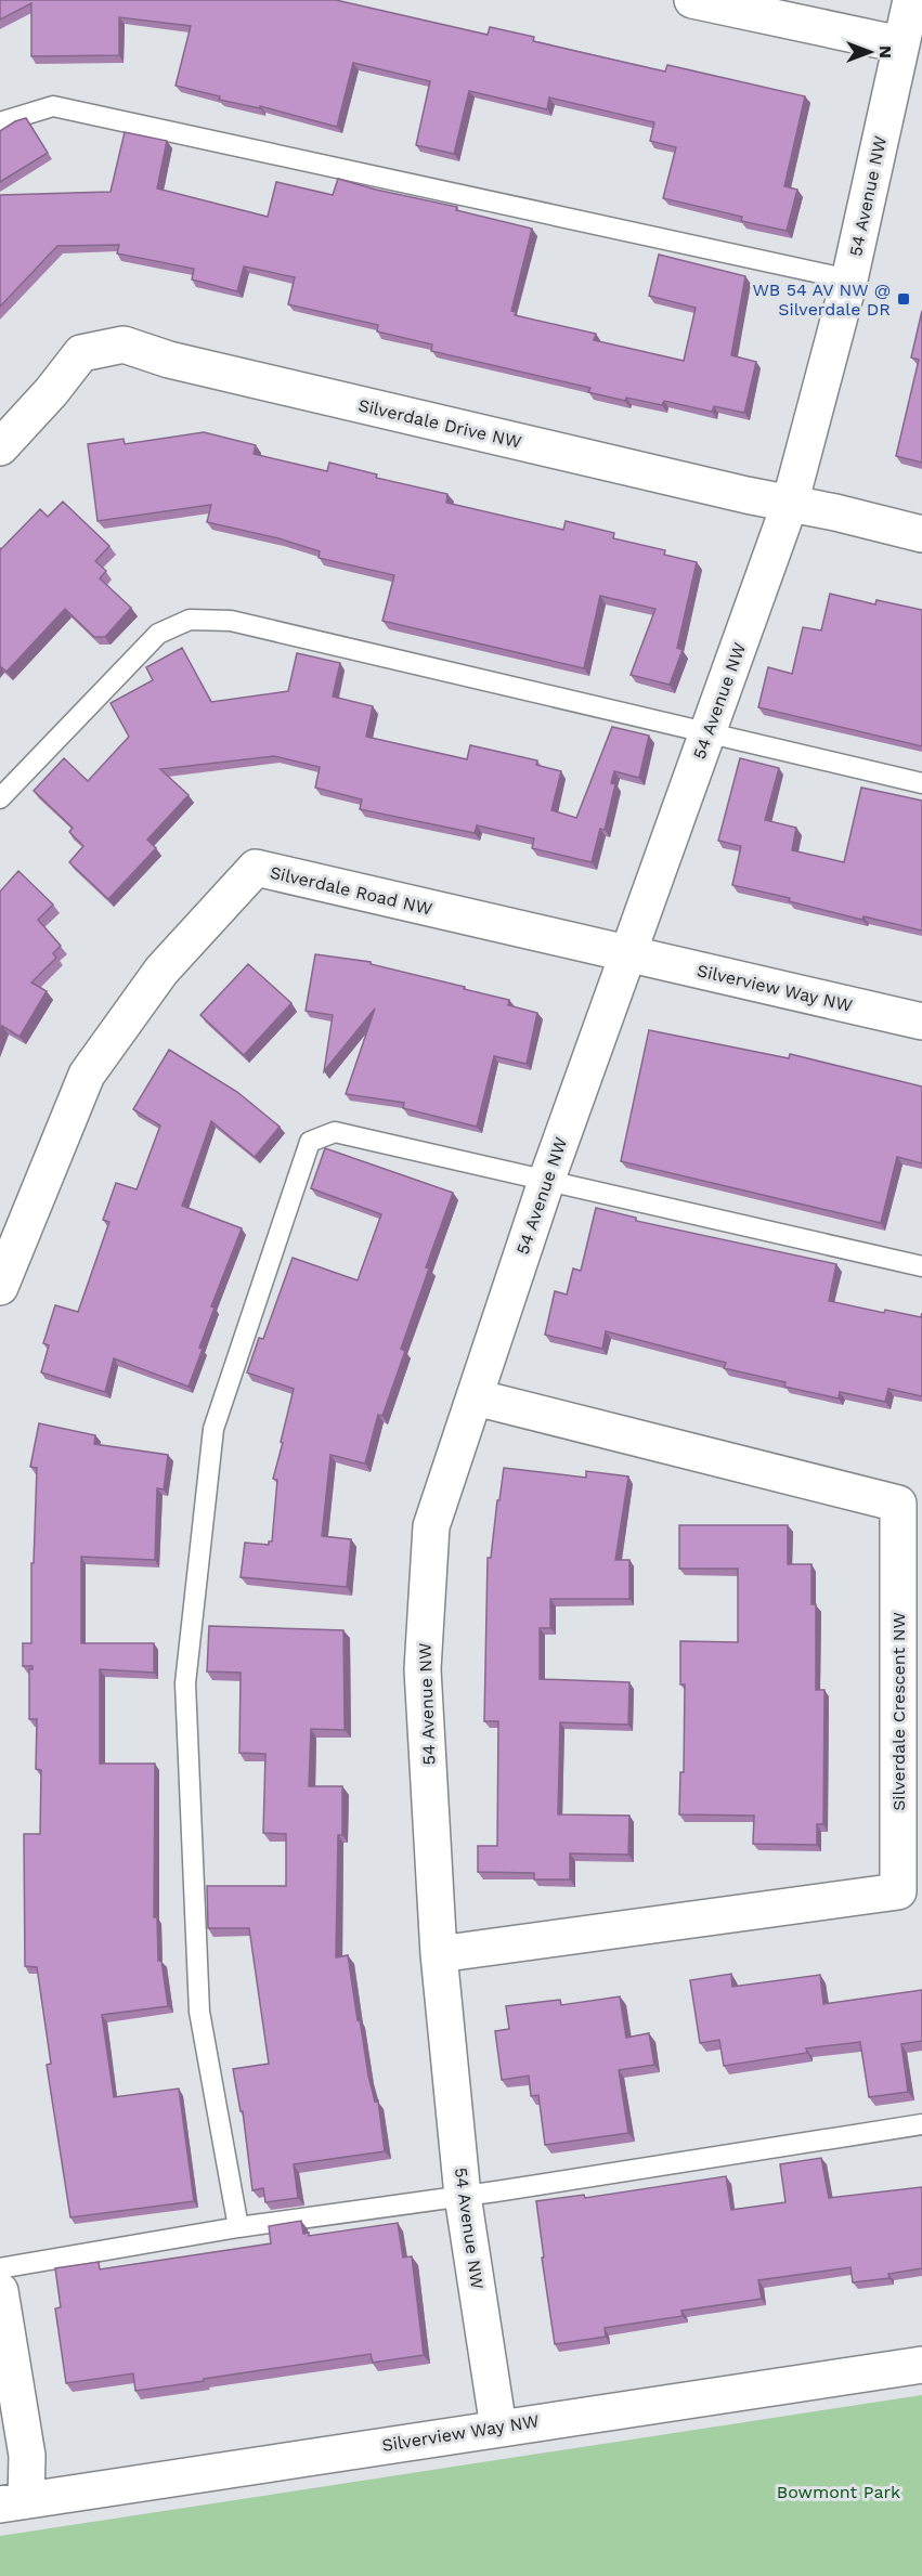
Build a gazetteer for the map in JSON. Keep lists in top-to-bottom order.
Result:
{
  "streets": {
    "street": [
      "54 Avenue NW",
      "Silverdale Drive NW",
      "Silverdale Road NW",
      "Silverview Way NW",
      "Silverdale Crescent NW"
    ]
  },
  "crossings": [
    ["54 Avenue NW", "Silverdale Drive NW"],
    ["54 Avenue NW", "Silverdale Road NW"],
    ["54 Avenue NW", "Silverview Way NW"],
    ["54 Avenue NW", "Silverdale Crescent NW"],
    ["Silverdale Road NW", "Silverview Way NW"]
  ],
  "parks": ["Bowmont Park"],
  "places": {
    "transit": ["WB 54 AV NW @ Silverdale DR"]
  },
  "north": "right"
}
